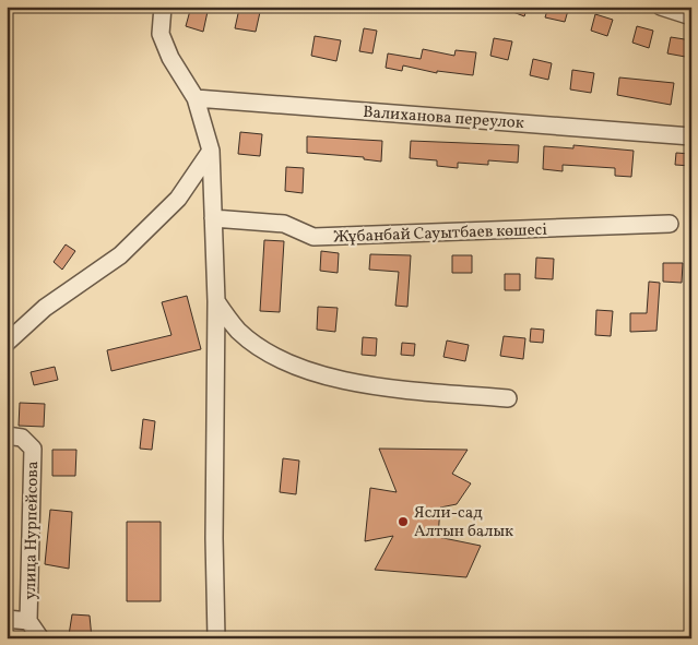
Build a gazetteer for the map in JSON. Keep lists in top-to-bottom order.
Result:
{
  "streets": {
    "street": ["Валиханова переулок", "Жұбанбай Сауытбаев көшесі", "улица Нурпейсова"]
  },
  "places": ["Ясли-сад Алтын балык"]
}
